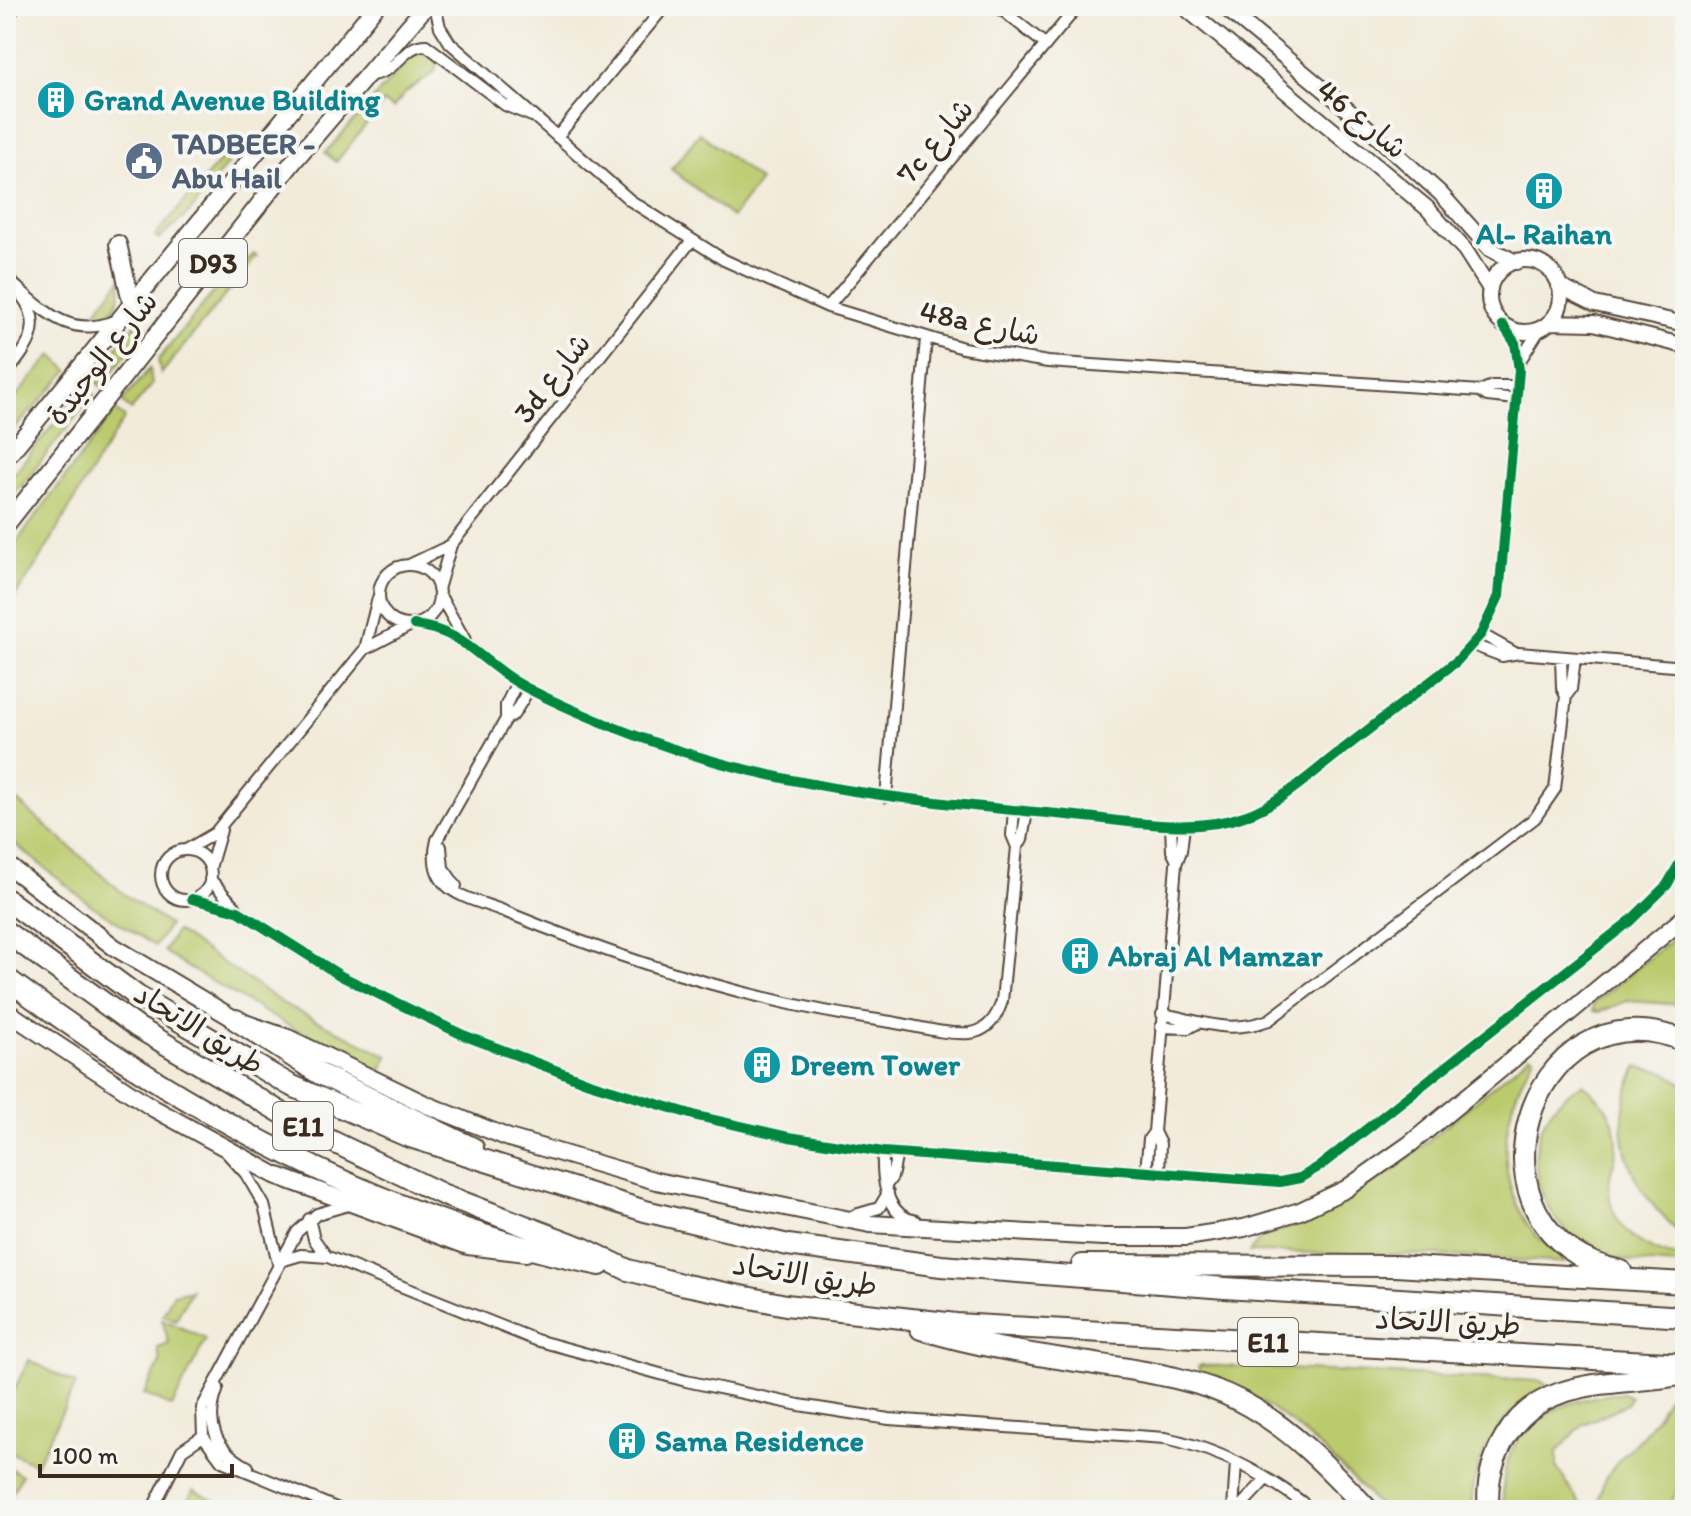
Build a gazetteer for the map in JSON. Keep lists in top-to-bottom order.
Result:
{
  "streets": {
    "highway": ["طريق الاتحاد", "E11"],
    "main road": ["D93", "شارع الوحيدة"],
    "street": [
      "شارع 46",
      "7c شارع",
      "48a شارع",
      "3d شارع"
    ]
  },
  "crossings": [
    ["7c شارع", "48a شارع"],
    ["48a شارع", "شارع الوحيدة"],
    ["48a شارع", "3d شارع"]
  ],
  "places": {
    "building": [
      "Grand Avenue Building",
      "Al- Raihan",
      "Abraj Al Mamzar",
      "Dreem Tower",
      "Sama Residence"
    ],
    "public building": ["TADBEER - Abu Hail"]
  },
  "scale_bar": "100 m"
}
